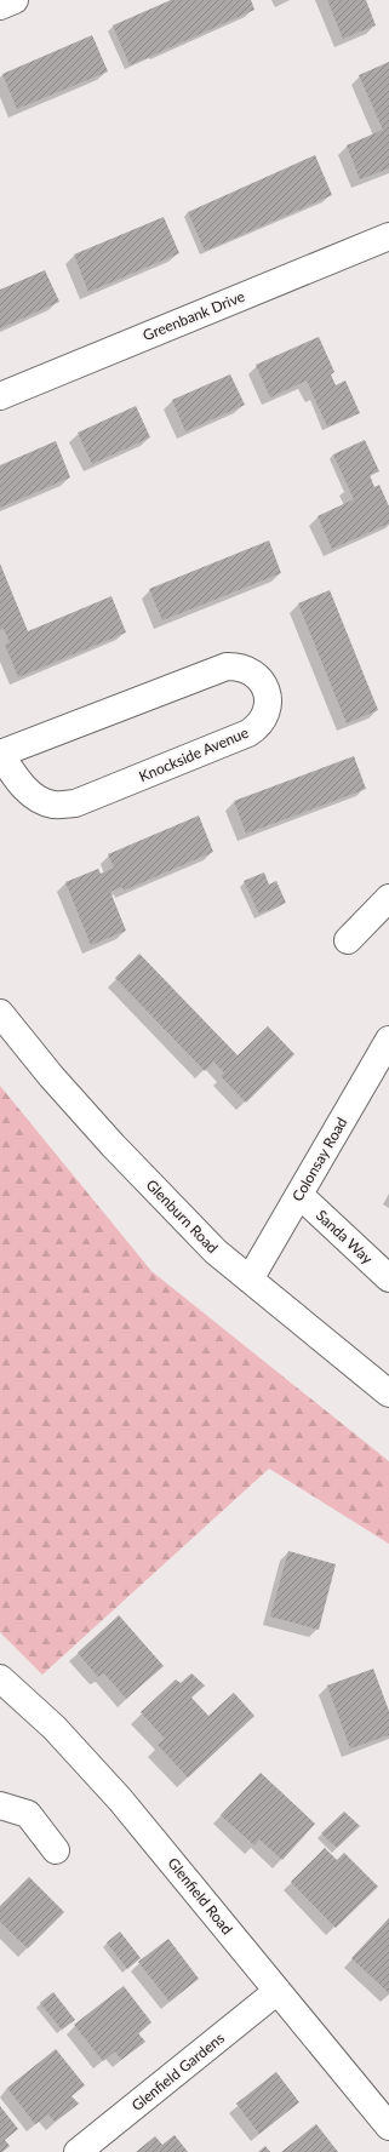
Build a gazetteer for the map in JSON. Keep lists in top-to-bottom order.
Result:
{
  "streets": {
    "street": [
      "Greenbank Drive",
      "Knockside Avenue",
      "Colonsay Road",
      "Glenburn Road",
      "Sanda Way",
      "Glenfield Road",
      "Glenfield Gardens"
    ]
  },
  "crossings": [
    ["Colonsay Road", "Glenburn Road"],
    ["Colonsay Road", "Sanda Way"],
    ["Glenfield Road", "Glenfield Gardens"]
  ]
}
